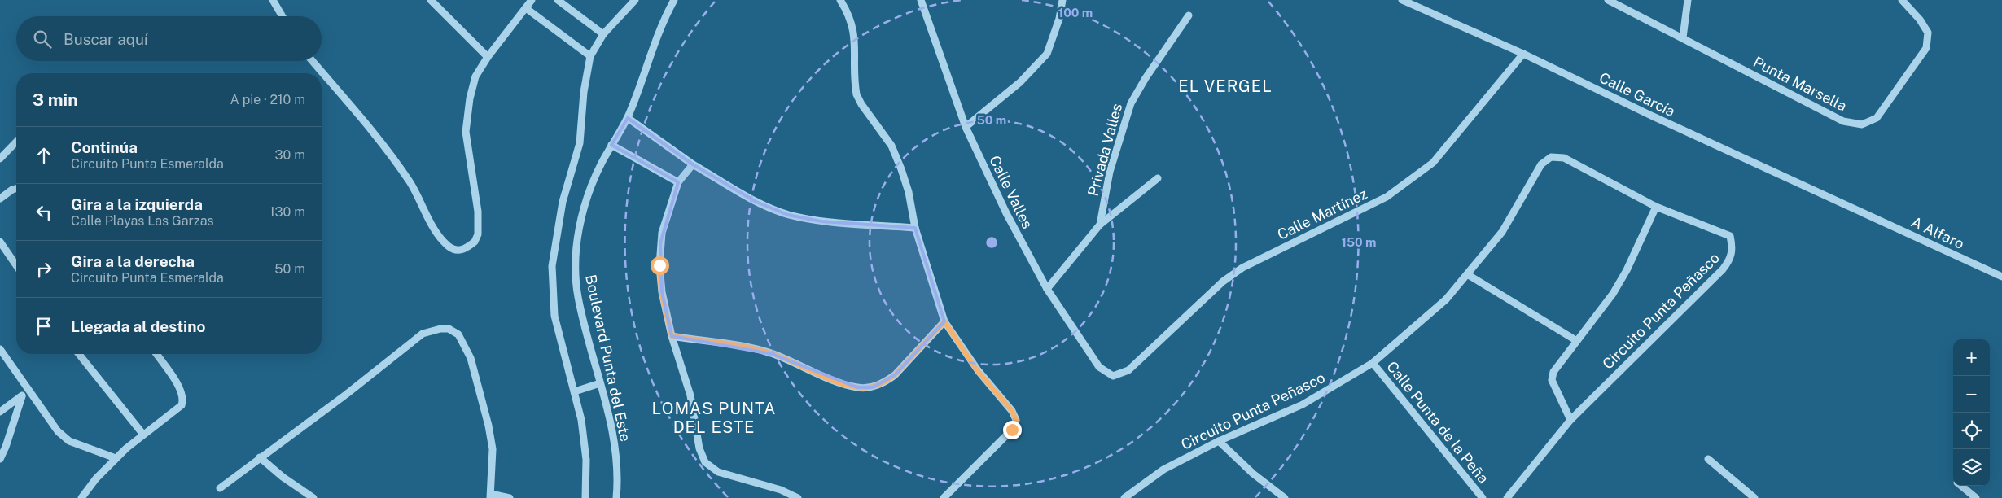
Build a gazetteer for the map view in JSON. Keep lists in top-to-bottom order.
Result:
{
  "streets": {
    "street": [
      "Punta Marsella",
      "Calle García",
      "Privada Valles",
      "Calle Valles",
      "Calle Martínez",
      "A Alfaro",
      "Circuito Punta Peñasco",
      "Boulevard Punta del Este",
      "Calle Punta de la Peña"
    ]
  },
  "crossings": [
    ["Calle García", "Calle Martínez"],
    ["Calle García", "A Alfaro"],
    ["Privada Valles", "Calle Valles"],
    ["Calle Valles", "Calle Martínez"],
    ["Circuito Punta Peñasco", "Calle Punta de la Peña"]
  ],
  "districts": ["EL VERGEL", "LOMAS PUNTA DEL ESTE"],
  "page": {
    "search": "Buscar aquí",
    "heading": ["3 min", "A pie · 210 m"],
    "list": [
      ["Continúa", "Circuito Punta Esmeralda", "30 m"],
      ["Gira a la izquierda", "Calle Playas Las Garzas", "130 m"],
      ["Gira a la derecha", "Circuito Punta Esmeralda", "50 m"],
      "Llegada al destino"
    ],
    "map_buttons": ["+", "−"]
  },
  "rings": ["100 m", "50 m", "150 m"]
}
